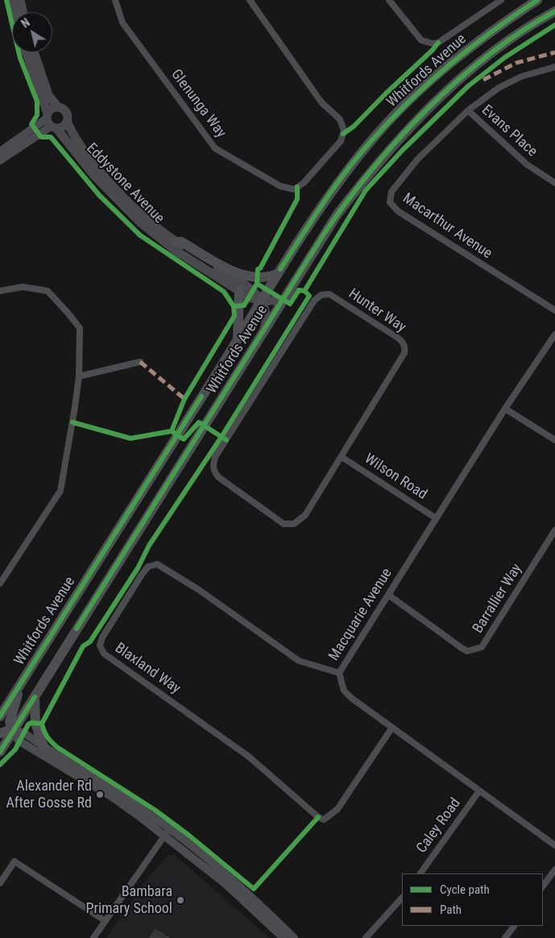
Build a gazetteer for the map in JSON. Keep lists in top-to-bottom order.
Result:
{
  "streets": {
    "main road": ["Whitfords Avenue", "Eddystone Avenue"],
    "street": [
      "Glenunga Way",
      "Evans Place",
      "Macarthur Avenue",
      "Hunter Way",
      "Wilson Road",
      "Barrallier Way",
      "Macquarie Avenue",
      "Blaxland Way",
      "Caley Road"
    ]
  },
  "crossings": [
    ["Whitfords Avenue", "Eddystone Avenue"],
    ["Evans Place", "Macarthur Avenue"],
    ["Hunter Way", "Wilson Road"],
    ["Wilson Road", "Macquarie Avenue"],
    ["Barrallier Way", "Macquarie Avenue"],
    ["Macquarie Avenue", "Blaxland Way"],
    ["Macquarie Avenue", "Caley Road"]
  ],
  "places": ["Alexander Rd After Gosse Rd", "Bambara Primary School"],
  "legend": ["Cycle path", "Path"],
  "north": "top left"
}
